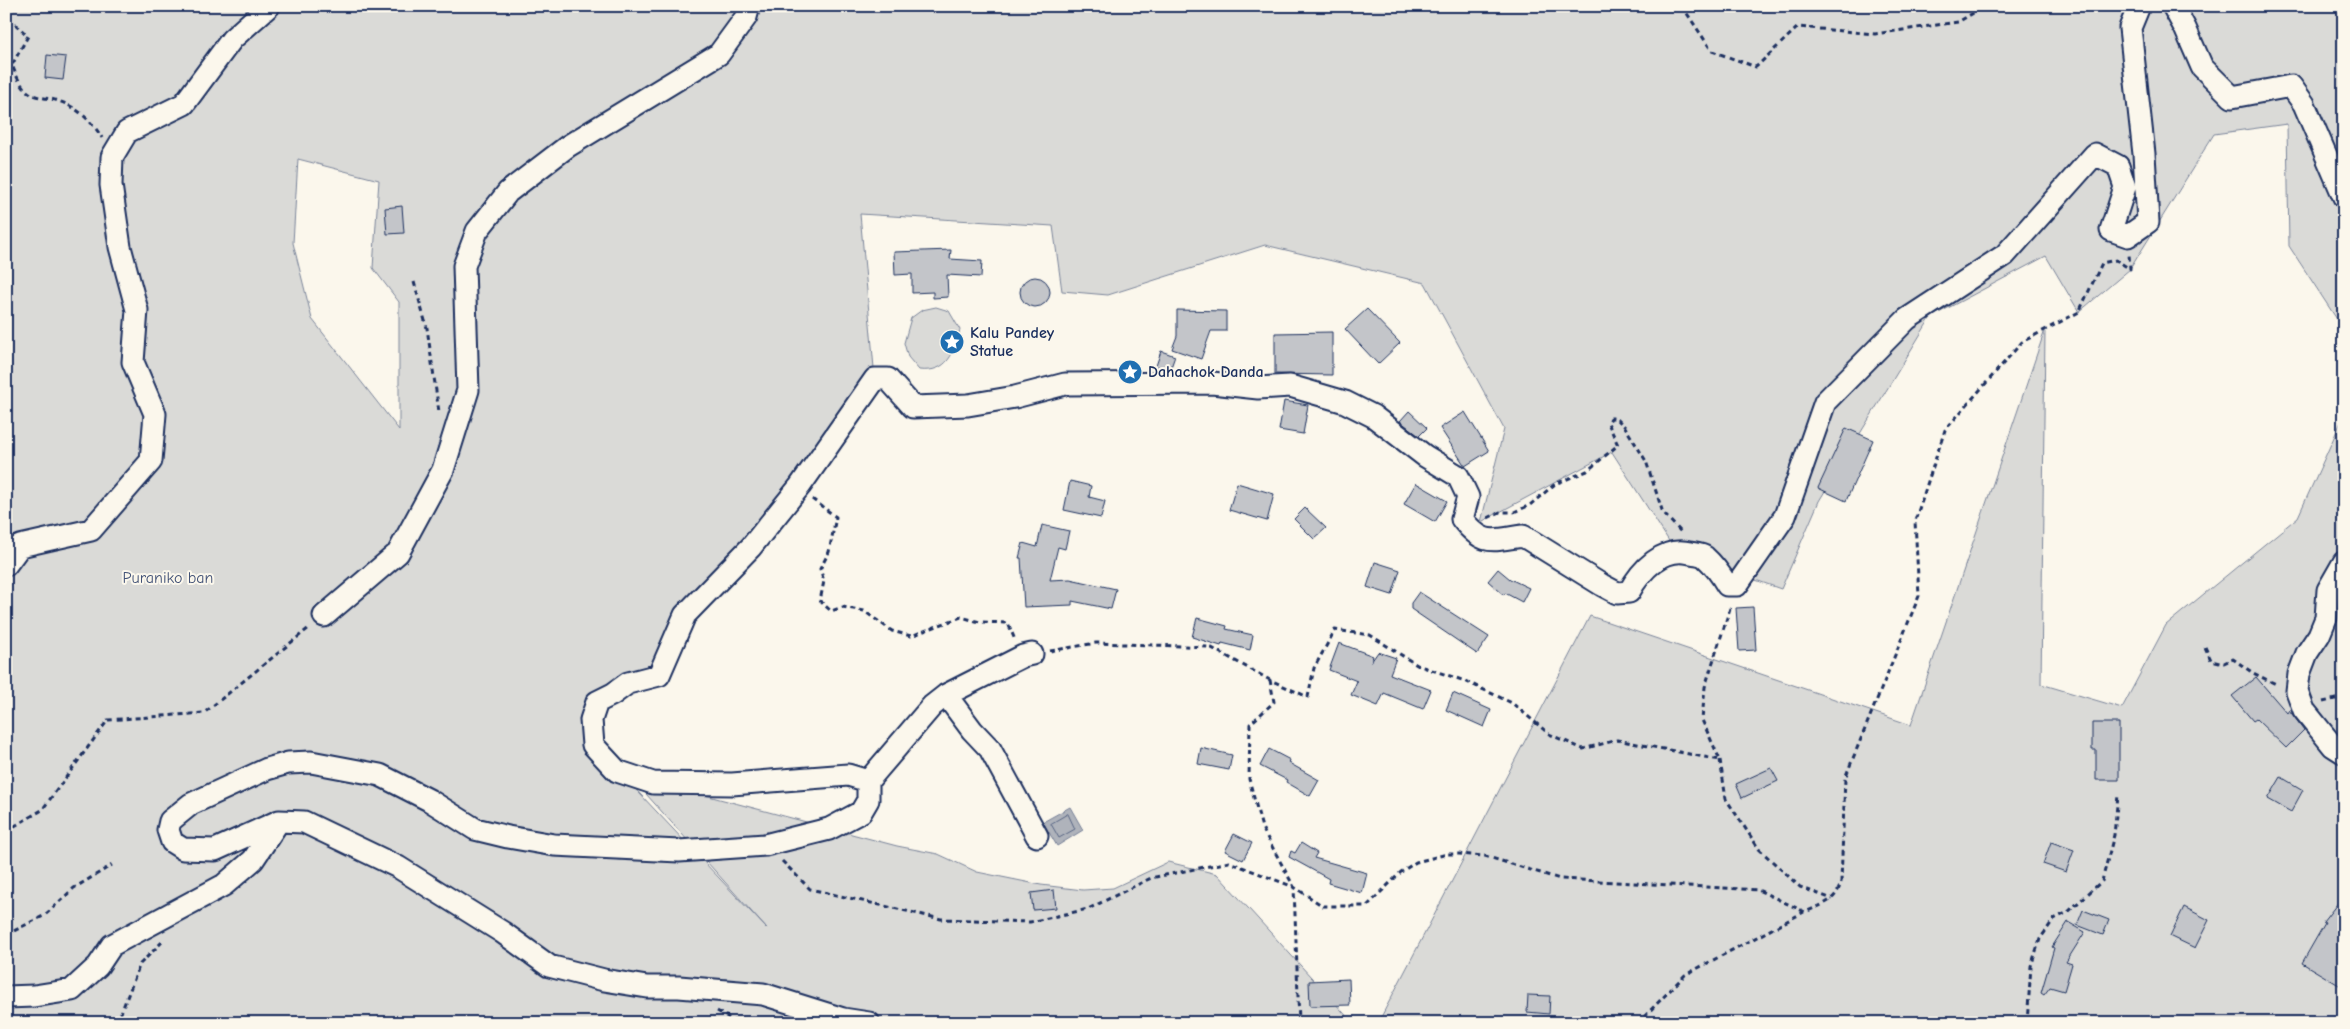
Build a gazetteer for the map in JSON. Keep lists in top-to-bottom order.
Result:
{
  "parks": ["Puraniko ban"],
  "places": {
    "place": ["Kalu Pandey Statue", "Dahachok Danda"]
  }
}
